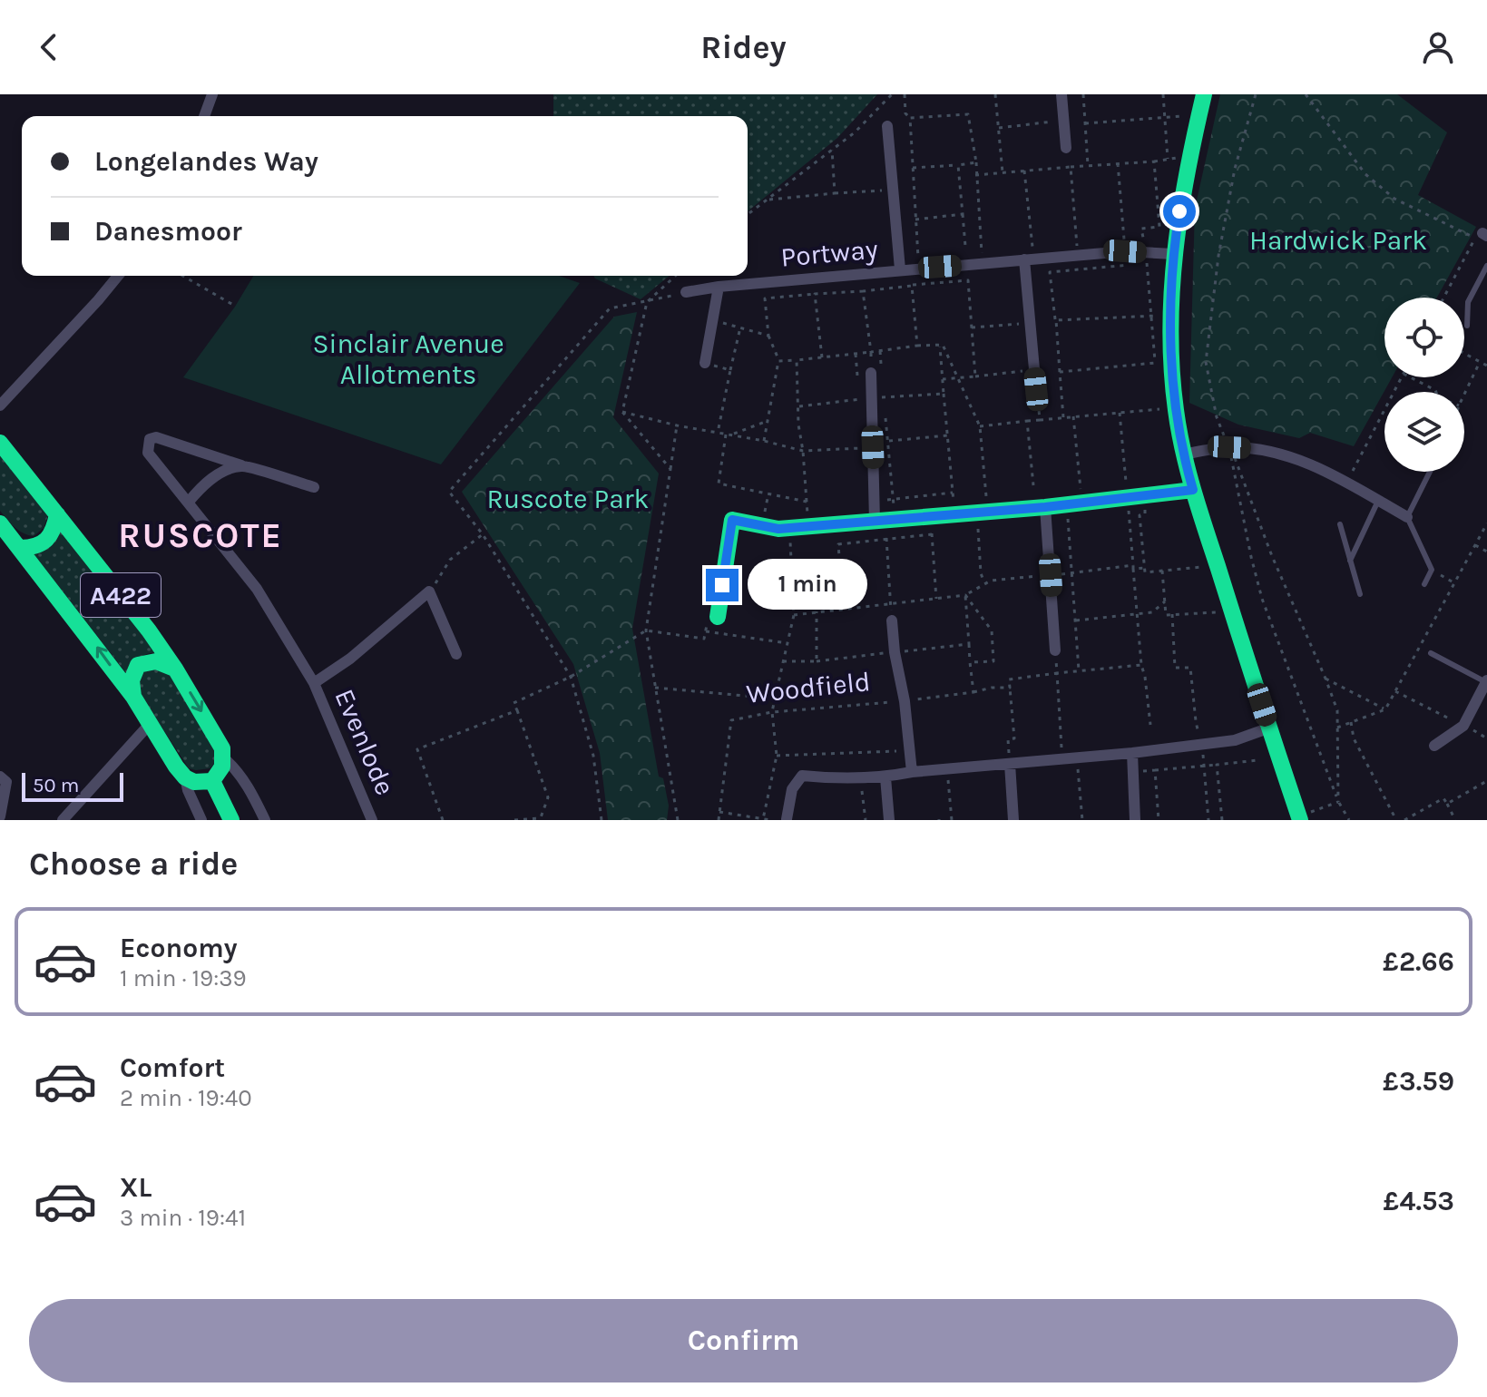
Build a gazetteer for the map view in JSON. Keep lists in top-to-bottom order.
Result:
{
  "streets": {
    "street": [
      "Portway",
      "A422",
      "Woodfield",
      "Evenlode"
    ]
  },
  "districts": ["RUSCOTE"],
  "parks": ["Hardwick Park", "Sinclair Avenue Allotments", "Ruscote Park"],
  "scale_bar": "50 m",
  "page": {
    "header": "Ridey",
    "banner": ["Longelandes Way", "Danesmoor"],
    "bubble": "1 min",
    "scale": "50 m",
    "heading": "Choose a ride",
    "list": [
      {
        "name": "Economy",
        "note": "1 min · 19:39",
        "value": "£2.66"
      },
      {
        "name": "Comfort",
        "note": "2 min · 19:40",
        "value": "£3.59"
      },
      {
        "name": "XL",
        "note": "3 min · 19:41",
        "value": "£4.53"
      }
    ],
    "buttons": "Confirm"
  }
}
